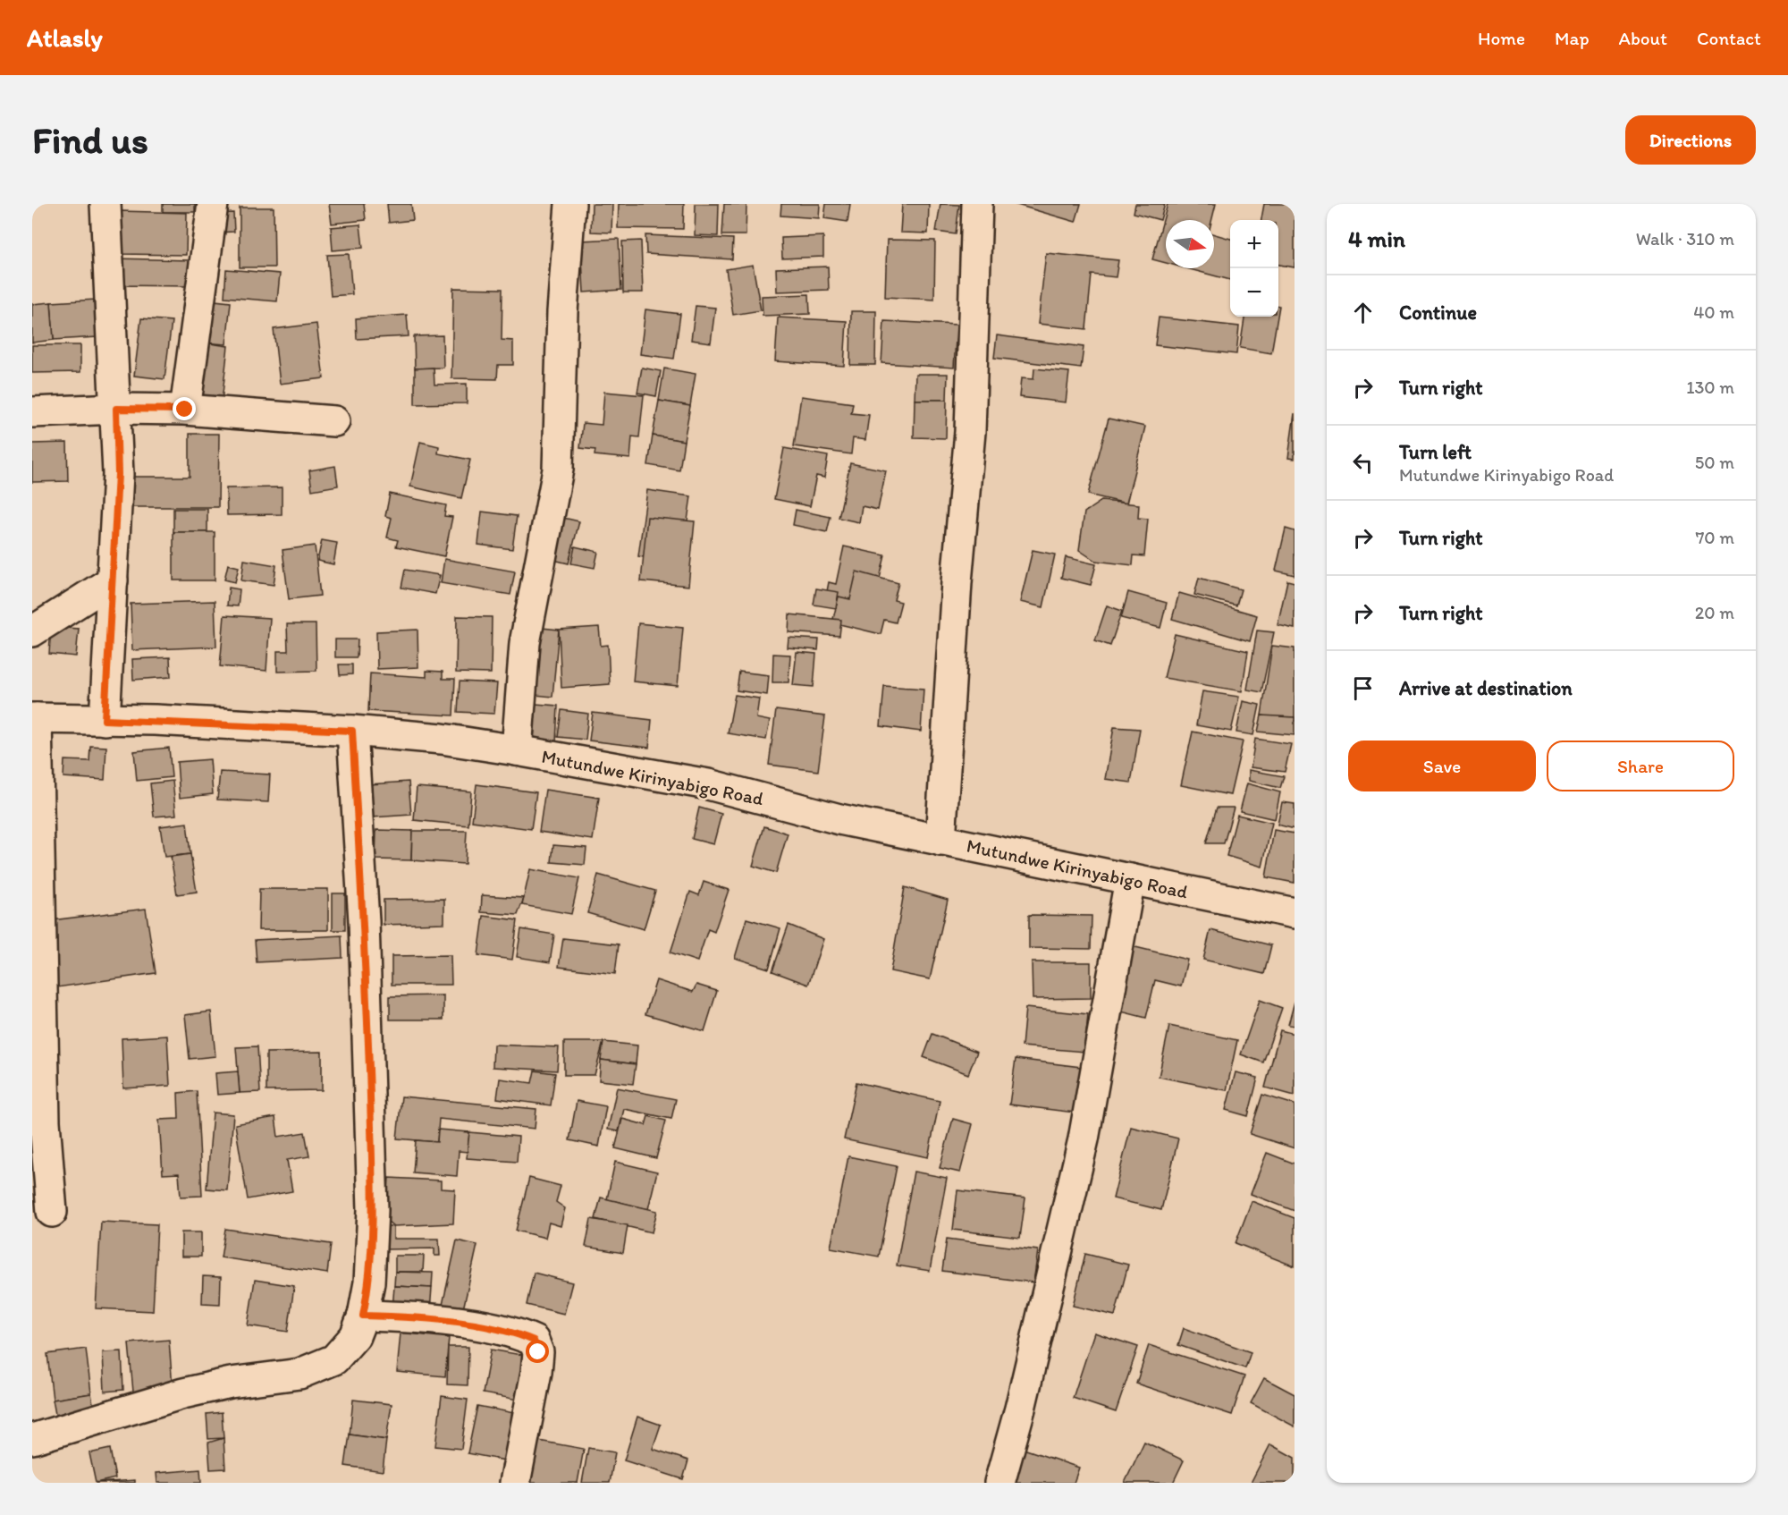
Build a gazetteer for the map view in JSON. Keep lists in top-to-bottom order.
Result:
{
  "streets": {
    "street": ["Mutundwe Kirinyabigo Road"]
  },
  "north": "right",
  "page": {
    "header": "Atlasly",
    "nav": [
      "Home",
      "Map",
      "About",
      "Contact"
    ],
    "buttons": [
      "Directions",
      ["Save", "Share"]
    ],
    "title": "Find us",
    "heading": ["4 min", "Walk · 310 m"],
    "map_buttons": ["+", "−"],
    "list": [
      ["Continue", "40 m"],
      ["Turn right", "130 m"],
      ["Turn left", "Mutundwe Kirinyabigo Road", "50 m"],
      ["Turn right", "70 m"],
      ["Turn right", "20 m"],
      "Arrive at destination"
    ]
  }
}
